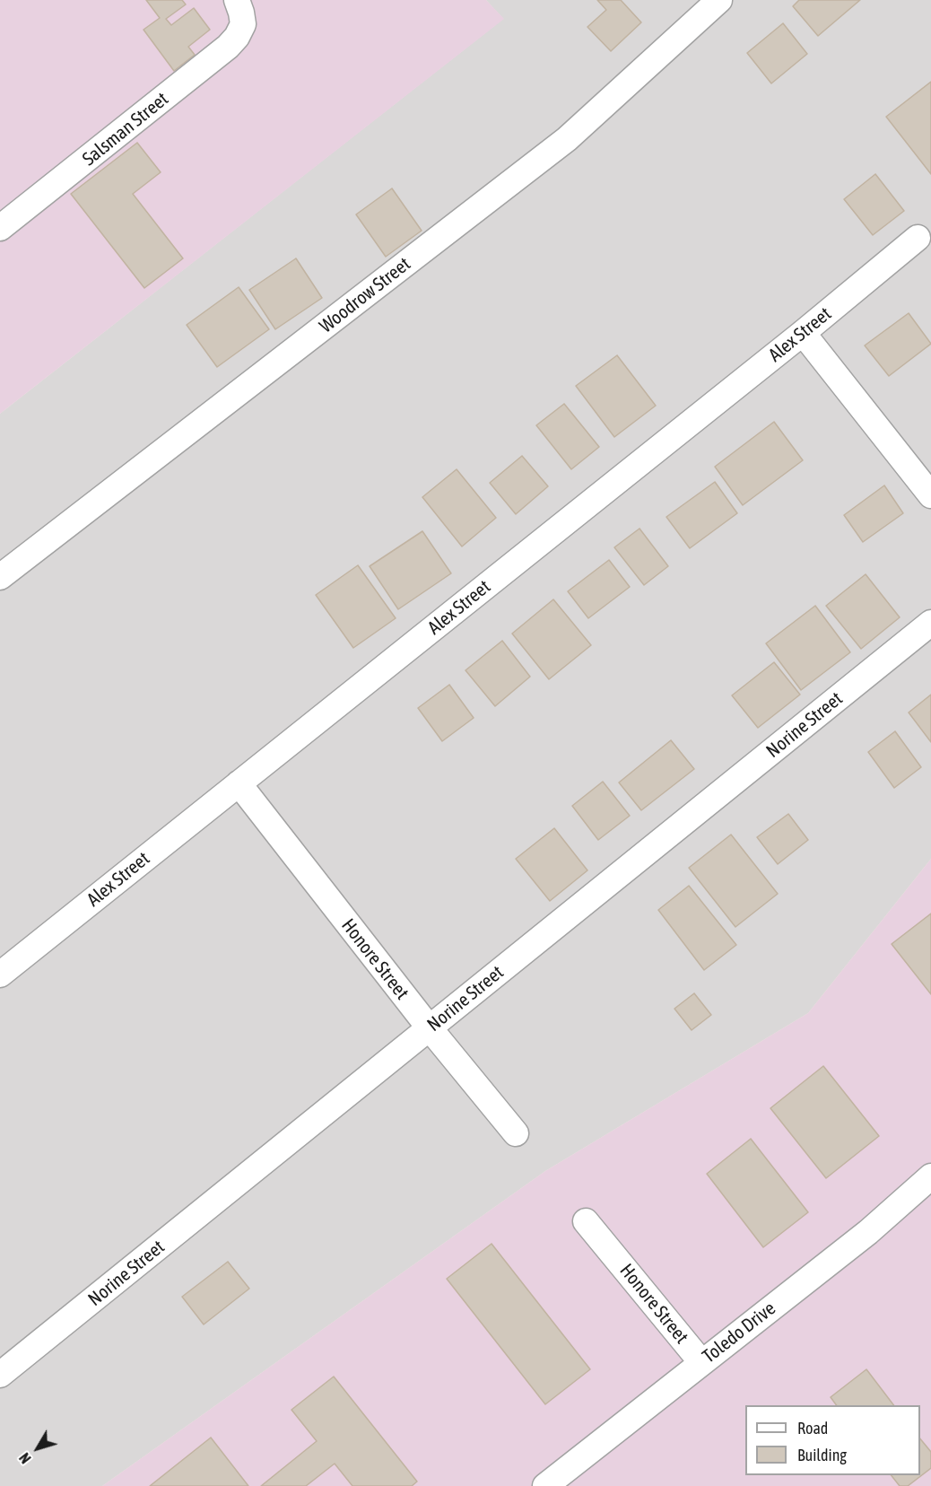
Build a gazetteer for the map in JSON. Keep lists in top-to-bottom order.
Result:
{
  "streets": {
    "street": [
      "Salsman Street",
      "Woodrow Street",
      "Alex Street",
      "Norine Street",
      "Honore Street",
      "Toledo Drive"
    ]
  },
  "crossings": [
    ["Alex Street", "Honore Street"],
    ["Norine Street", "Honore Street"],
    ["Honore Street", "Toledo Drive"]
  ],
  "legend": ["Road", "Building"],
  "north": "bottom left"
}
